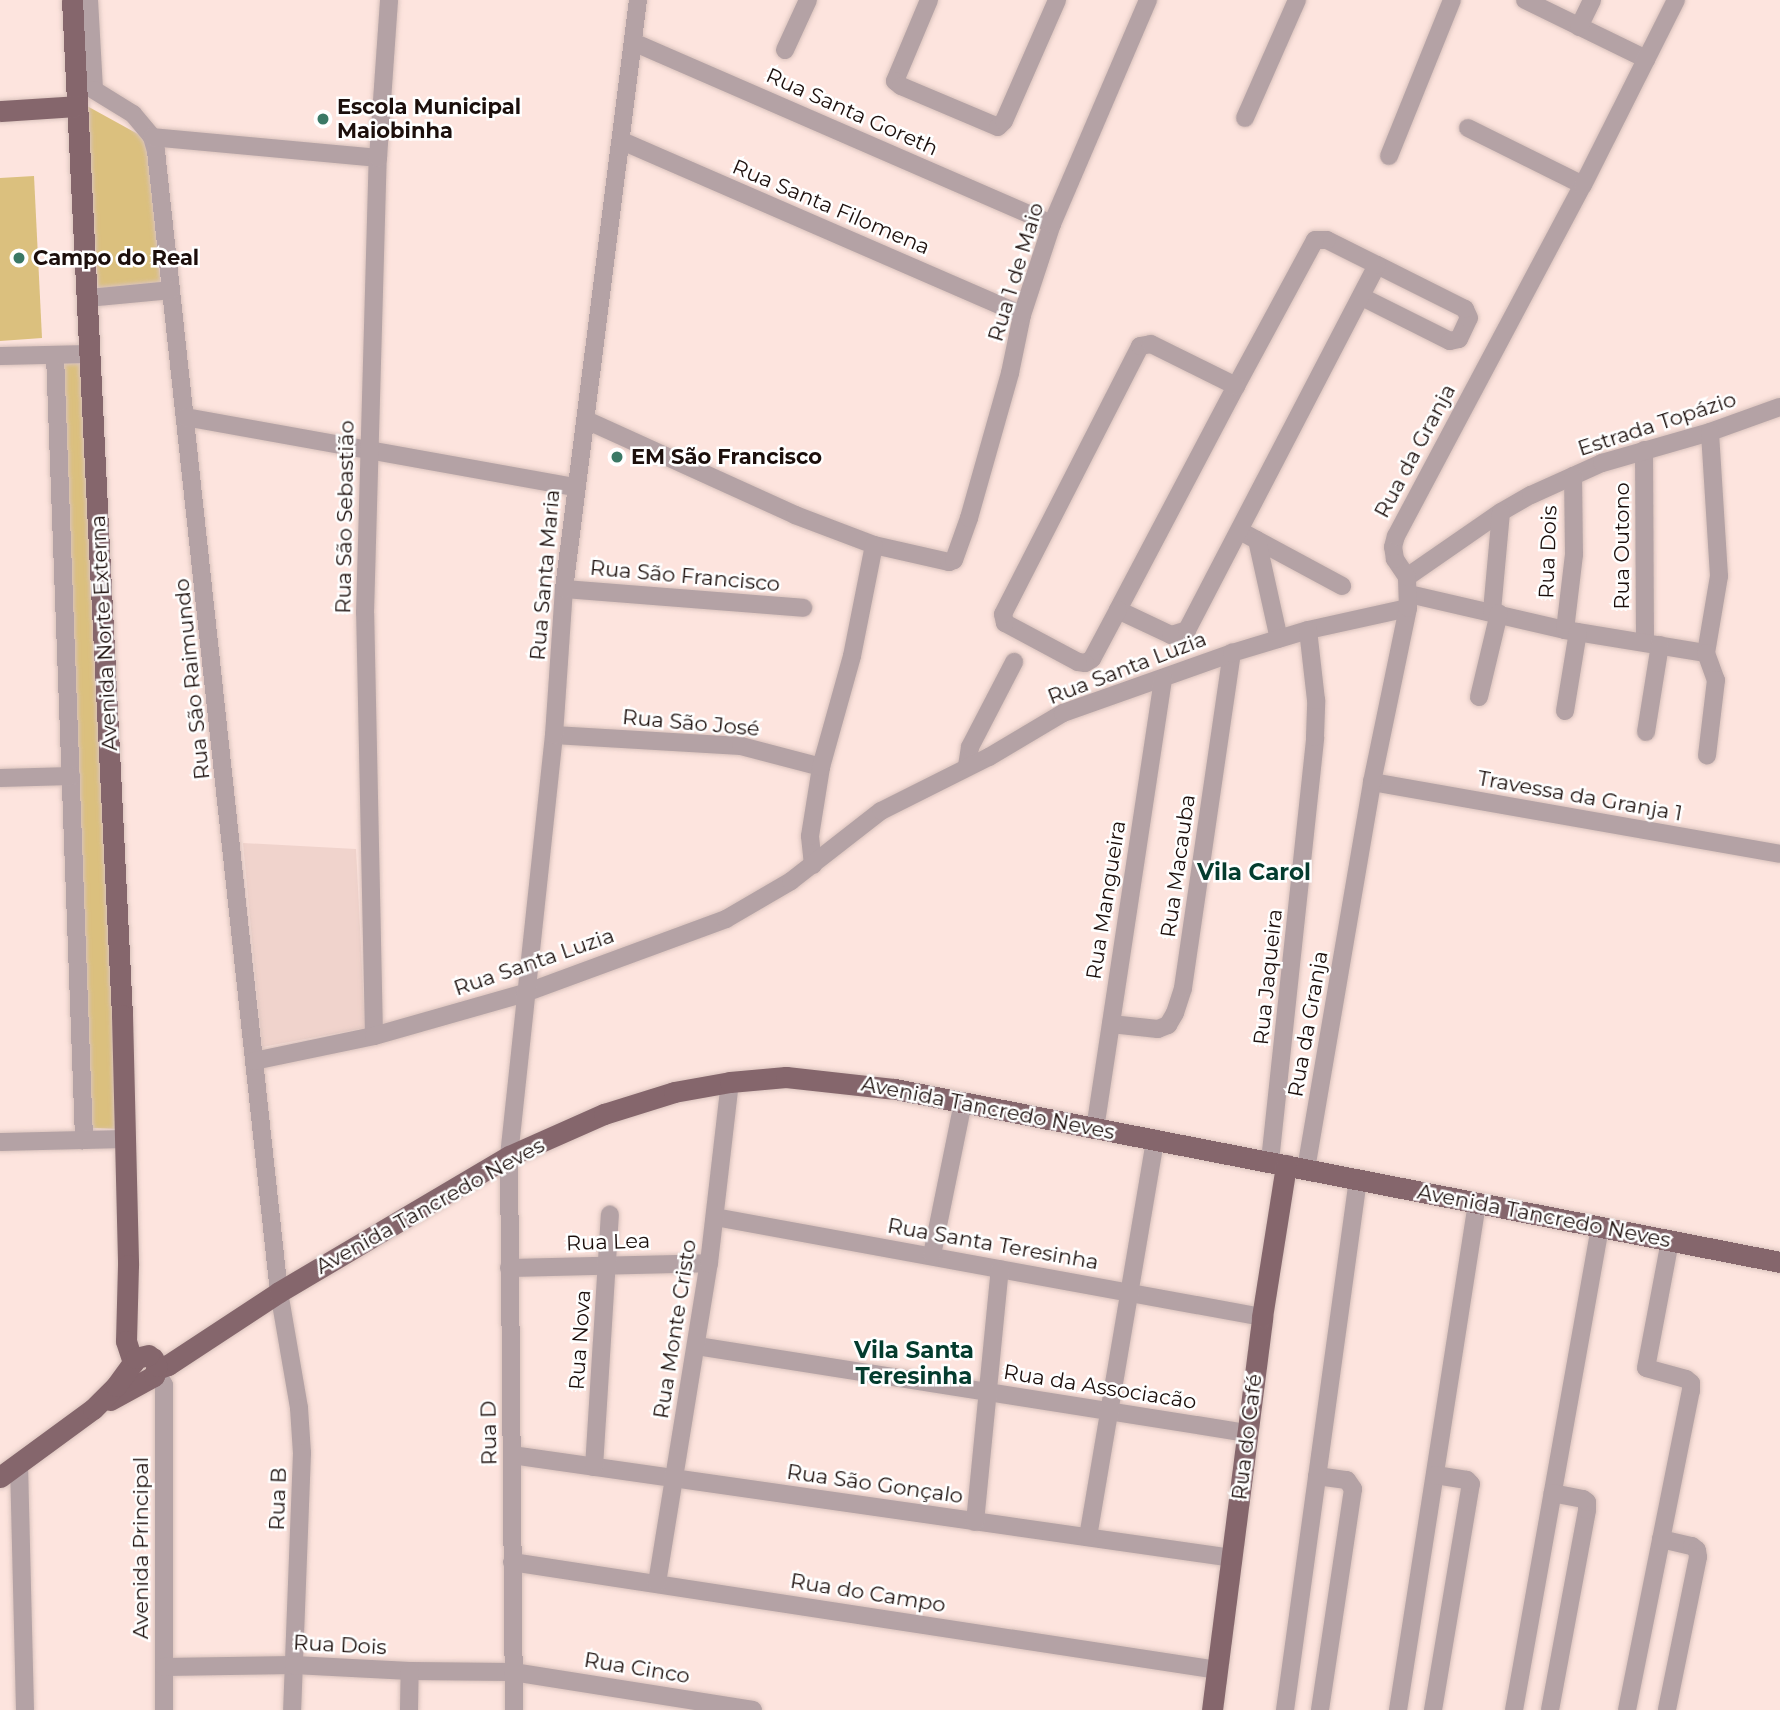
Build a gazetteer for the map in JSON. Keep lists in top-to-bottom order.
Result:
{
  "streets": {
    "main road": ["Avenida Norte Externa", "Avenida Tancredo Neves", "Rua do Café"],
    "street": [
      "Rua Santa Goreth",
      "Rua Santa Filomena",
      "Rua 1 de Maio",
      "Estrada Topázio",
      "Rua da Granja",
      "Rua São Sebastião",
      "Rua Outono",
      "Rua Dois",
      "Rua Santa Maria",
      "Rua São Francisco",
      "Rua Santa Luzia",
      "Rua São Raimundo",
      "Rua São José",
      "Travessa da Granja 1",
      "Rua Macauba",
      "Rua Mangueira",
      "Rua Jaqueira",
      "Rua Lea",
      "Rua Santa Teresinha",
      "Rua Monte Cristo",
      "Rua Nova",
      "Rua da Associacão",
      "Rua D",
      "Rua São Gonçalo",
      "Rua B",
      "Avenida Principal",
      "Rua do Campo",
      "Rua Cinco"
    ]
  },
  "crossings": [
    ["Rua Santa Goreth", "Rua 1 de Maio"],
    ["Rua Santa Goreth", "Rua Santa Maria"],
    ["Rua Santa Filomena", "Rua 1 de Maio"],
    ["Rua Santa Filomena", "Rua Santa Maria"],
    ["Estrada Topázio", "Rua da Granja"],
    ["Estrada Topázio", "Rua Outono"],
    ["Estrada Topázio", "Rua Dois"],
    ["Estrada Topázio", "Rua Santa Luzia"],
    ["Rua da Granja", "Rua Santa Luzia"],
    ["Rua da Granja", "Travessa da Granja 1"],
    ["Rua da Granja", "Rua Jaqueira"],
    ["Rua da Granja", "Avenida Tancredo Neves"],
    ["Rua da Granja", "Rua do Café"],
    ["Rua São Sebastião", "Rua Santa Luzia"],
    ["Rua Dois", "Rua D"],
    ["Rua Dois", "Rua B"],
    ["Rua Dois", "Avenida Principal"],
    ["Rua Dois", "Rua Cinco"],
    ["Rua Santa Maria", "Rua São Francisco"],
    ["Rua Santa Maria", "Rua Santa Luzia"],
    ["Rua Santa Maria", "Rua São José"],
    ["Rua Santa Maria", "Avenida Tancredo Neves"],
    ["Rua Santa Maria", "Rua D"],
    ["Avenida Norte Externa", "Avenida Tancredo Neves"],
    ["Avenida Norte Externa", "Avenida Principal"],
    ["Rua Santa Luzia", "Rua São Raimundo"],
    ["Rua Santa Luzia", "Rua Macauba"],
    ["Rua Santa Luzia", "Rua Mangueira"],
    ["Rua Santa Luzia", "Rua Jaqueira"],
    ["Rua São Raimundo", "Avenida Tancredo Neves"],
    ["Rua São Raimundo", "Rua B"],
    ["Rua Macauba", "Rua Mangueira"],
    ["Rua Mangueira", "Avenida Tancredo Neves"],
    ["Rua Jaqueira", "Avenida Tancredo Neves"],
    ["Rua Jaqueira", "Rua do Café"],
    ["Avenida Tancredo Neves", "Rua Monte Cristo"],
    ["Avenida Tancredo Neves", "Rua D"],
    ["Avenida Tancredo Neves", "Rua do Café"],
    ["Avenida Tancredo Neves", "Rua B"],
    ["Avenida Tancredo Neves", "Avenida Principal"],
    ["Rua Lea", "Rua Monte Cristo"],
    ["Rua Lea", "Rua Nova"],
    ["Rua Lea", "Rua D"],
    ["Rua Santa Teresinha", "Rua Monte Cristo"],
    ["Rua Santa Teresinha", "Rua do Café"],
    ["Rua Monte Cristo", "Rua da Associacão"],
    ["Rua Monte Cristo", "Rua São Gonçalo"],
    ["Rua Monte Cristo", "Rua do Campo"],
    ["Rua Nova", "Rua São Gonçalo"],
    ["Rua da Associacão", "Rua do Café"],
    ["Rua D", "Rua São Gonçalo"],
    ["Rua D", "Rua do Campo"],
    ["Rua D", "Rua Cinco"],
    ["Rua do Café", "Rua São Gonçalo"],
    ["Rua do Café", "Rua do Campo"]
  ],
  "districts": ["Vila Carol", "Vila Santa Teresinha"],
  "places": ["Escola Municipal Maiobinha", "Campo do Real", "EM São Francisco"]
}
